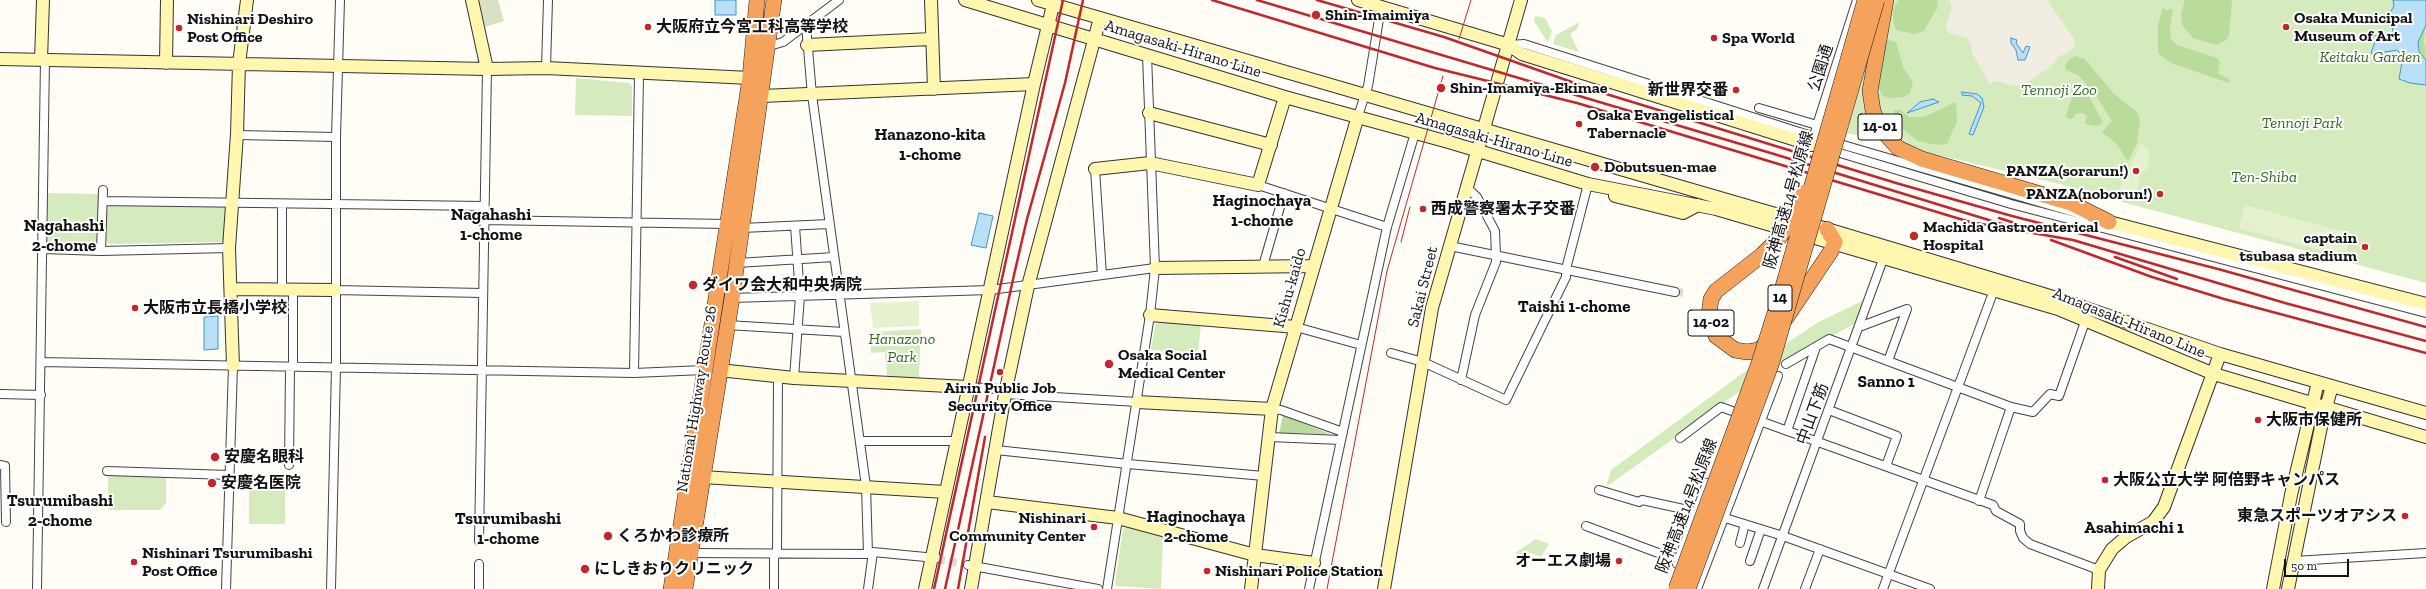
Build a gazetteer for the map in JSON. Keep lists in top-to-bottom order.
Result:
{
  "streets": {
    "highway": [
      "14-01",
      "阪神高速14号松原線",
      "14",
      "14-02",
      "National Highway Route 26"
    ],
    "street": [
      "Amagasaki-Hirano Line",
      "公園通",
      "Sakai Street",
      "Kishu-kaido",
      "中山下筋"
    ]
  },
  "crossings": [
    ["Amagasaki-Hirano Line", "Sakai Street"],
    ["Amagasaki-Hirano Line", "Kishu-kaido"],
    ["Amagasaki-Hirano Line", "14-02"],
    ["Amagasaki-Hirano Line", "中山下筋"],
    ["阪神高速14号松原線", "14-02"]
  ],
  "districts": [
    "Hanazono-kita 1-chome",
    "Haginochaya 1-chome",
    "Nagahashi 1-chome",
    "Nagahashi 2-chome",
    "Taishi 1-chome",
    "Sanno 1",
    "Tsurumibashi 2-chome",
    "Haginochaya 2-chome",
    "Tsurumibashi 1-chome",
    "Asahimachi 1"
  ],
  "parks": [
    "Keitaku Garden",
    "Tennoji Zoo",
    "Tennoji Park",
    "Ten-Shiba",
    "Hanazono Park"
  ],
  "places": [
    "Shin-Imaimiya",
    "大阪府立今宮工科高等学校",
    "Osaka Municipal Museum of Art",
    "Nishinari Deshiro Post Office",
    "Spa World",
    "Shin-Imamiya-Ekimae",
    "新世界交番",
    "Osaka Evangelistical Tabernacle",
    "Dobutsuen-mae",
    "PANZA(sorarun!)",
    "PANZA(noborun!)",
    "西成警察署太子交番",
    "Machida Gastroenterical Hospital",
    "captain tsubasa stadium",
    "ダイワ会大和中央病院",
    "大阪市立長橋小学校",
    "Osaka Social Medical Center",
    "Airin Public Job Security Office",
    "大阪市保健所",
    "安慶名眼科",
    "大阪公立大学 阿倍野キャンパス",
    "安慶名医院",
    "東急スポーツオアシス",
    "Nishinari Community Center",
    "くろかわ診療所",
    "オーエス劇場",
    "Nishinari Tsurumibashi Post Office",
    "にしきおりクリニック",
    "Nishinari Police Station"
  ],
  "scale_bar": "50 m"
}
